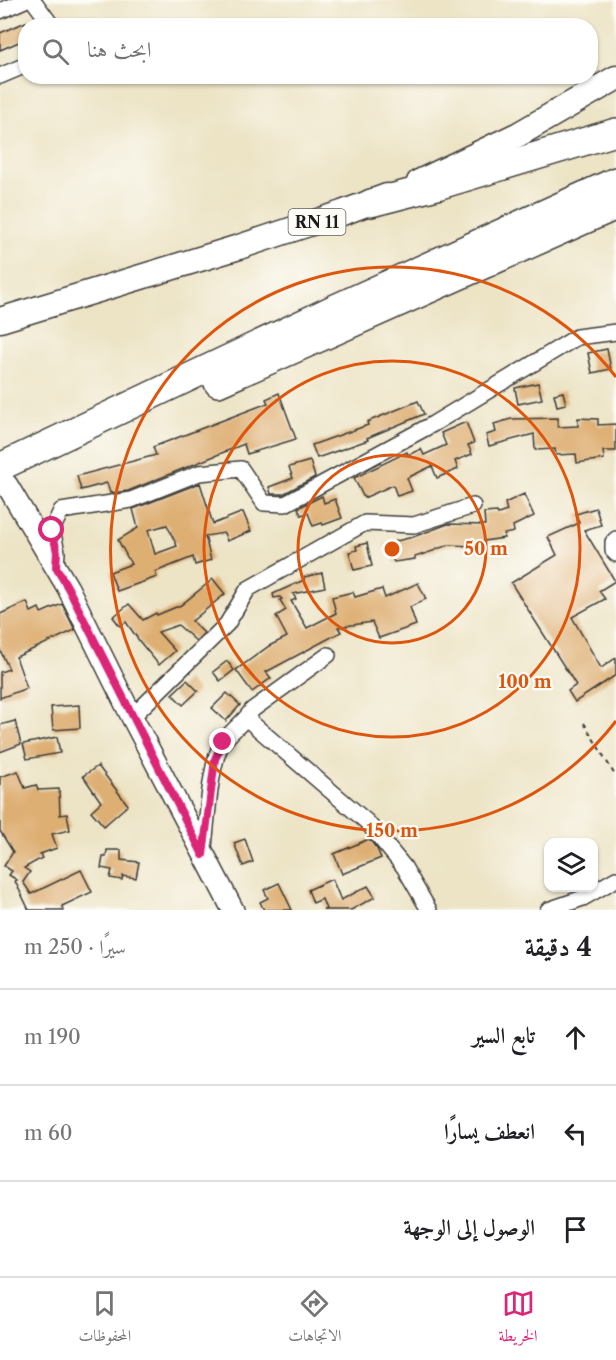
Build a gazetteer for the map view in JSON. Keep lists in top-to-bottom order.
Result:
{
  "streets": {
    "main road": ["RN 11"]
  },
  "page": {
    "search": "ابحث هنا",
    "heading": ["4 دقيقة", "سيرًا · 250 m"],
    "list": [
      ["تابع السير", "190 m"],
      ["انعطف يسارًا", "60 m"],
      "الوصول إلى الوجهة"
    ],
    "nav": ["الخريطة", "الاتجاهات", "المحفوظات"]
  },
  "rings": ["50 m", "100 m", "150 m"]
}
